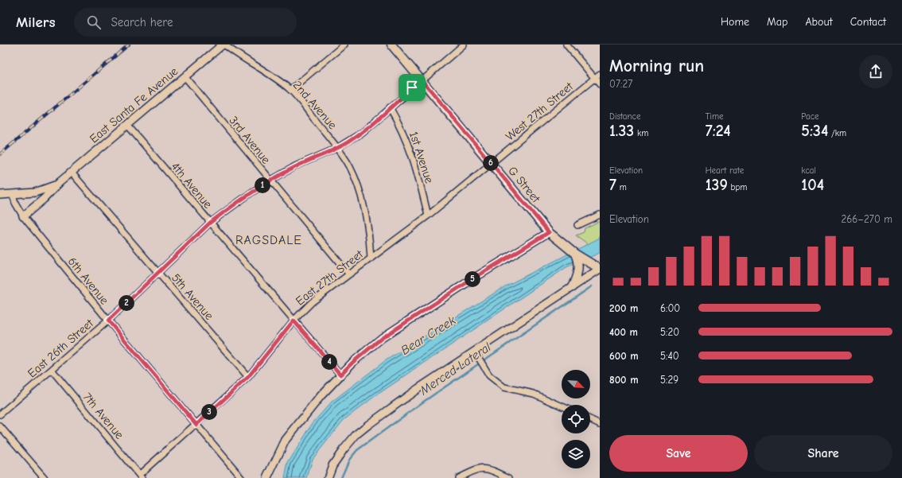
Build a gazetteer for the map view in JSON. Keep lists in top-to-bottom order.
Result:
{
  "streets": {
    "main road": ["G Street"],
    "street": [
      "East Santa Fe Avenue",
      "2nd Avenue",
      "West 27th Street",
      "3rd Avenue",
      "1st Avenue",
      "4th Avenue",
      "East 27th Street",
      "6th Avenue",
      "5th Avenue",
      "East 26th Street",
      "7th Avenue"
    ]
  },
  "crossings": [
    ["East Santa Fe Avenue", "2nd Avenue"],
    ["East Santa Fe Avenue", "3rd Avenue"],
    ["East Santa Fe Avenue", "4th Avenue"],
    ["East Santa Fe Avenue", "6th Avenue"],
    ["East Santa Fe Avenue", "5th Avenue"],
    ["2nd Avenue", "East 27th Street"],
    ["2nd Avenue", "East 26th Street"],
    ["West 27th Street", "G Street"],
    ["West 27th Street", "East 27th Street"],
    ["3rd Avenue", "East 27th Street"],
    ["3rd Avenue", "East 26th Street"],
    ["1st Avenue", "East 27th Street"],
    ["1st Avenue", "East 26th Street"],
    ["G Street", "East 27th Street"],
    ["G Street", "East 26th Street"],
    ["4th Avenue", "East 27th Street"],
    ["4th Avenue", "East 26th Street"],
    ["East 27th Street", "6th Avenue"],
    ["East 27th Street", "5th Avenue"],
    ["East 27th Street", "7th Avenue"],
    ["6th Avenue", "East 26th Street"],
    ["5th Avenue", "East 26th Street"],
    ["East 26th Street", "7th Avenue"]
  ],
  "districts": ["RAGSDALE"],
  "water": ["Bear Creek", "Merced Lateral"],
  "north": "bottom right",
  "page": {
    "header": "Milers",
    "search": "Search here",
    "nav": [
      "Home",
      "Map",
      "About",
      "Contact"
    ],
    "heading": ["Morning run", "07:27"],
    "stats": [
      ["Distance", "1.33 km"],
      ["Time", "7:24"],
      ["Pace", "5:34 /km"],
      ["Elevation", "7 m"],
      ["Heart rate", "139 bpm"],
      ["kcal", "104"]
    ],
    "pins": [
      "6",
      "1",
      "5",
      "2",
      "4",
      "3"
    ],
    "chart": ["Elevation", "266–270 m"],
    "list": [
      {
        "name": "200 m",
        "note": "6:00"
      },
      {
        "name": "400 m",
        "note": "5:20"
      },
      {
        "name": "600 m",
        "note": "5:40"
      },
      {
        "name": "800 m",
        "note": "5:29"
      }
    ],
    "buttons": ["Save", "Share"]
  }
}
